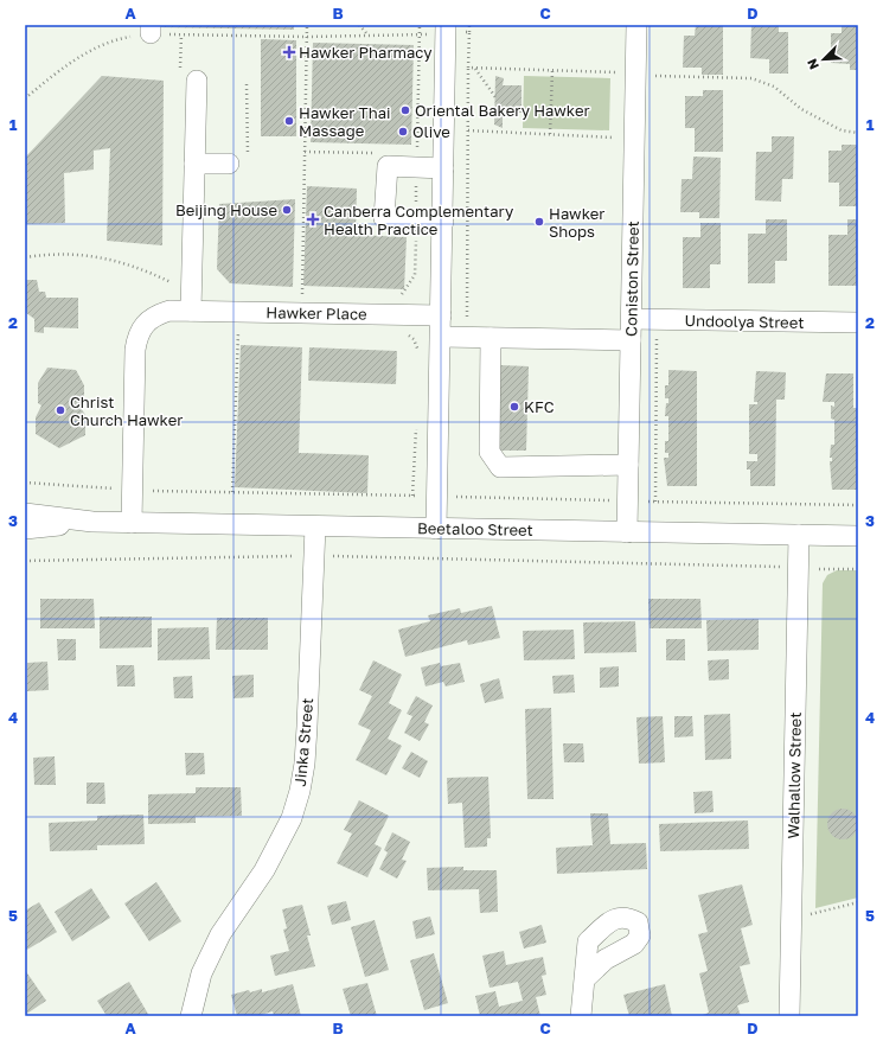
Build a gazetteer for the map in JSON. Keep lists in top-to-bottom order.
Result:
{
  "streets": {
    "street": [
      "Coniston Street",
      "Hawker Place",
      "Undoolya Street",
      "Beetaloo Street",
      "Jinka Street",
      "Walhallow Street"
    ]
  },
  "crossings": [
    ["Coniston Street", "Undoolya Street"],
    ["Coniston Street", "Beetaloo Street"],
    ["Hawker Place", "Beetaloo Street"],
    ["Beetaloo Street", "Jinka Street"],
    ["Beetaloo Street", "Walhallow Street"]
  ],
  "places": {
    "health": ["Hawker Pharmacy", "Canberra Complementary Health Practice"],
    "other": [
      "Oriental Bakery Hawker",
      "Hawker Thai Massage",
      "Olive",
      "Beijing House",
      "Hawker Shops",
      "KFC",
      "Christ Church Hawker"
    ]
  },
  "north": "bottom left",
  "grid": {
    "columns": [
      "A",
      "B",
      "C",
      "D"
    ],
    "rows": [
      "1",
      "2",
      "3",
      "4",
      "5"
    ]
  }
}
